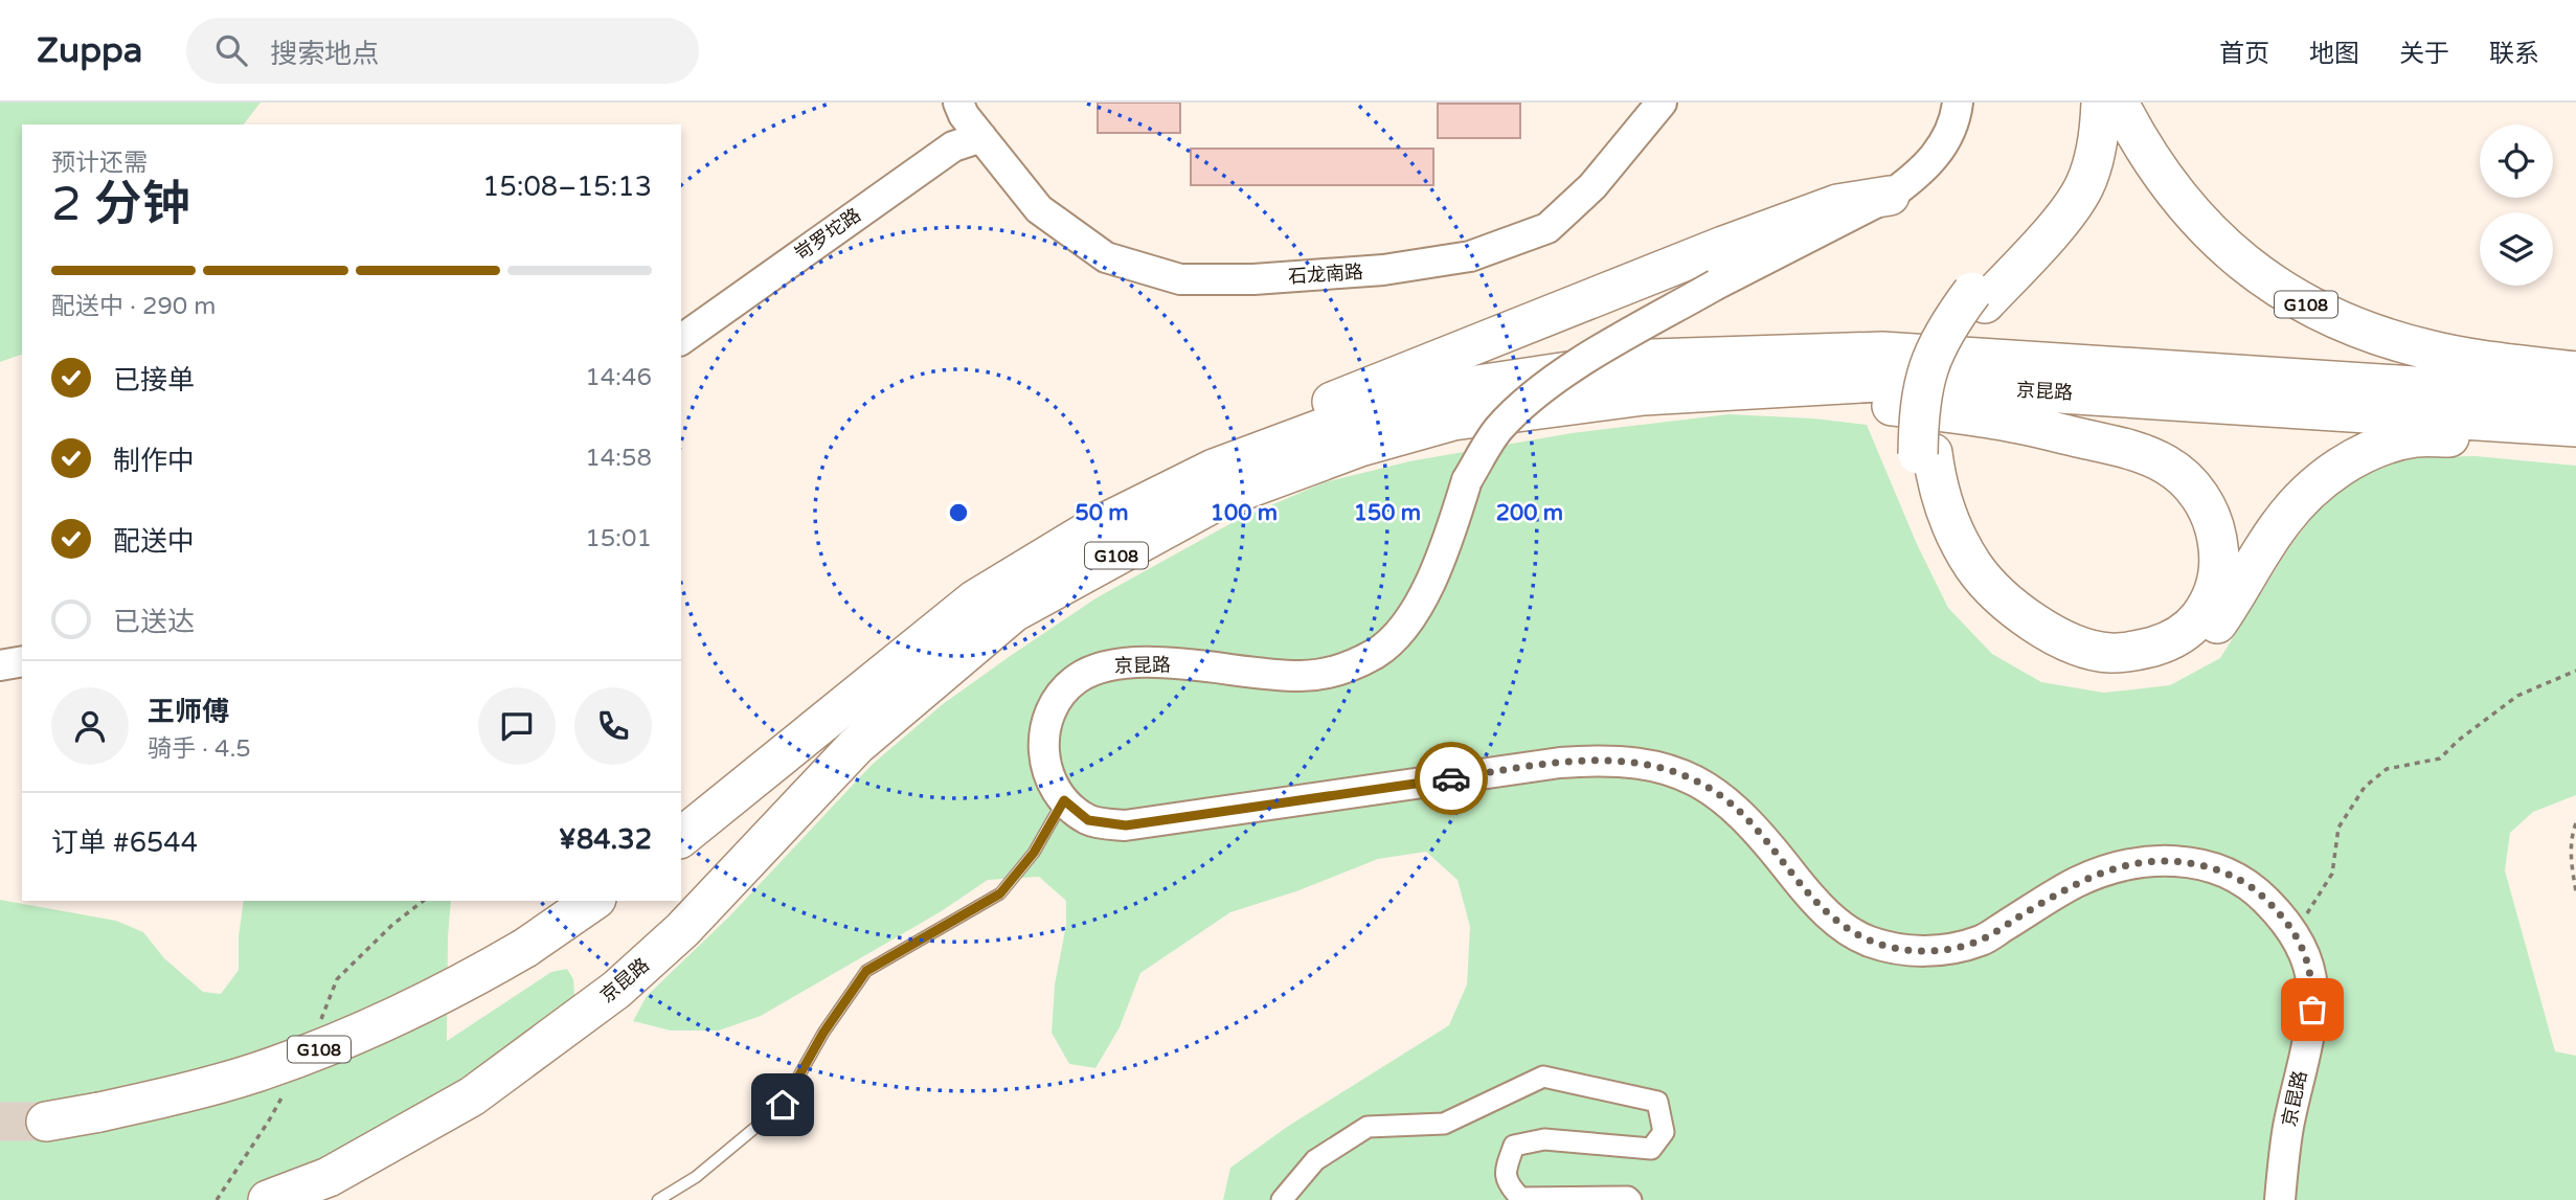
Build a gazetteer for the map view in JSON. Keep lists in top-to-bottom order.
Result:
{
  "streets": {
    "highway": ["G108", "京昆路"],
    "main road": ["岢罗坨路", "石龙南路"]
  },
  "crossings": [
    ["岢罗坨路", "石龙南路"]
  ],
  "page": {
    "header": "Zuppa",
    "search": "搜索地点",
    "nav": [
      "首页",
      "地图",
      "关于",
      "联系"
    ],
    "heading": ["2 分钟", "预计还需", "15:08–15:13"],
    "panel": [
      "王师傅",
      "骑手 · 4.5",
      "订单 #6544",
      "¥84.32"
    ],
    "bar": "配送中 · 290 m",
    "list": [
      ["已接单", "14:46"],
      ["制作中", "14:58"],
      ["配送中", "15:01"],
      "已送达"
    ]
  },
  "rings": [
    "50 m",
    "100 m",
    "150 m",
    "200 m"
  ]
}
